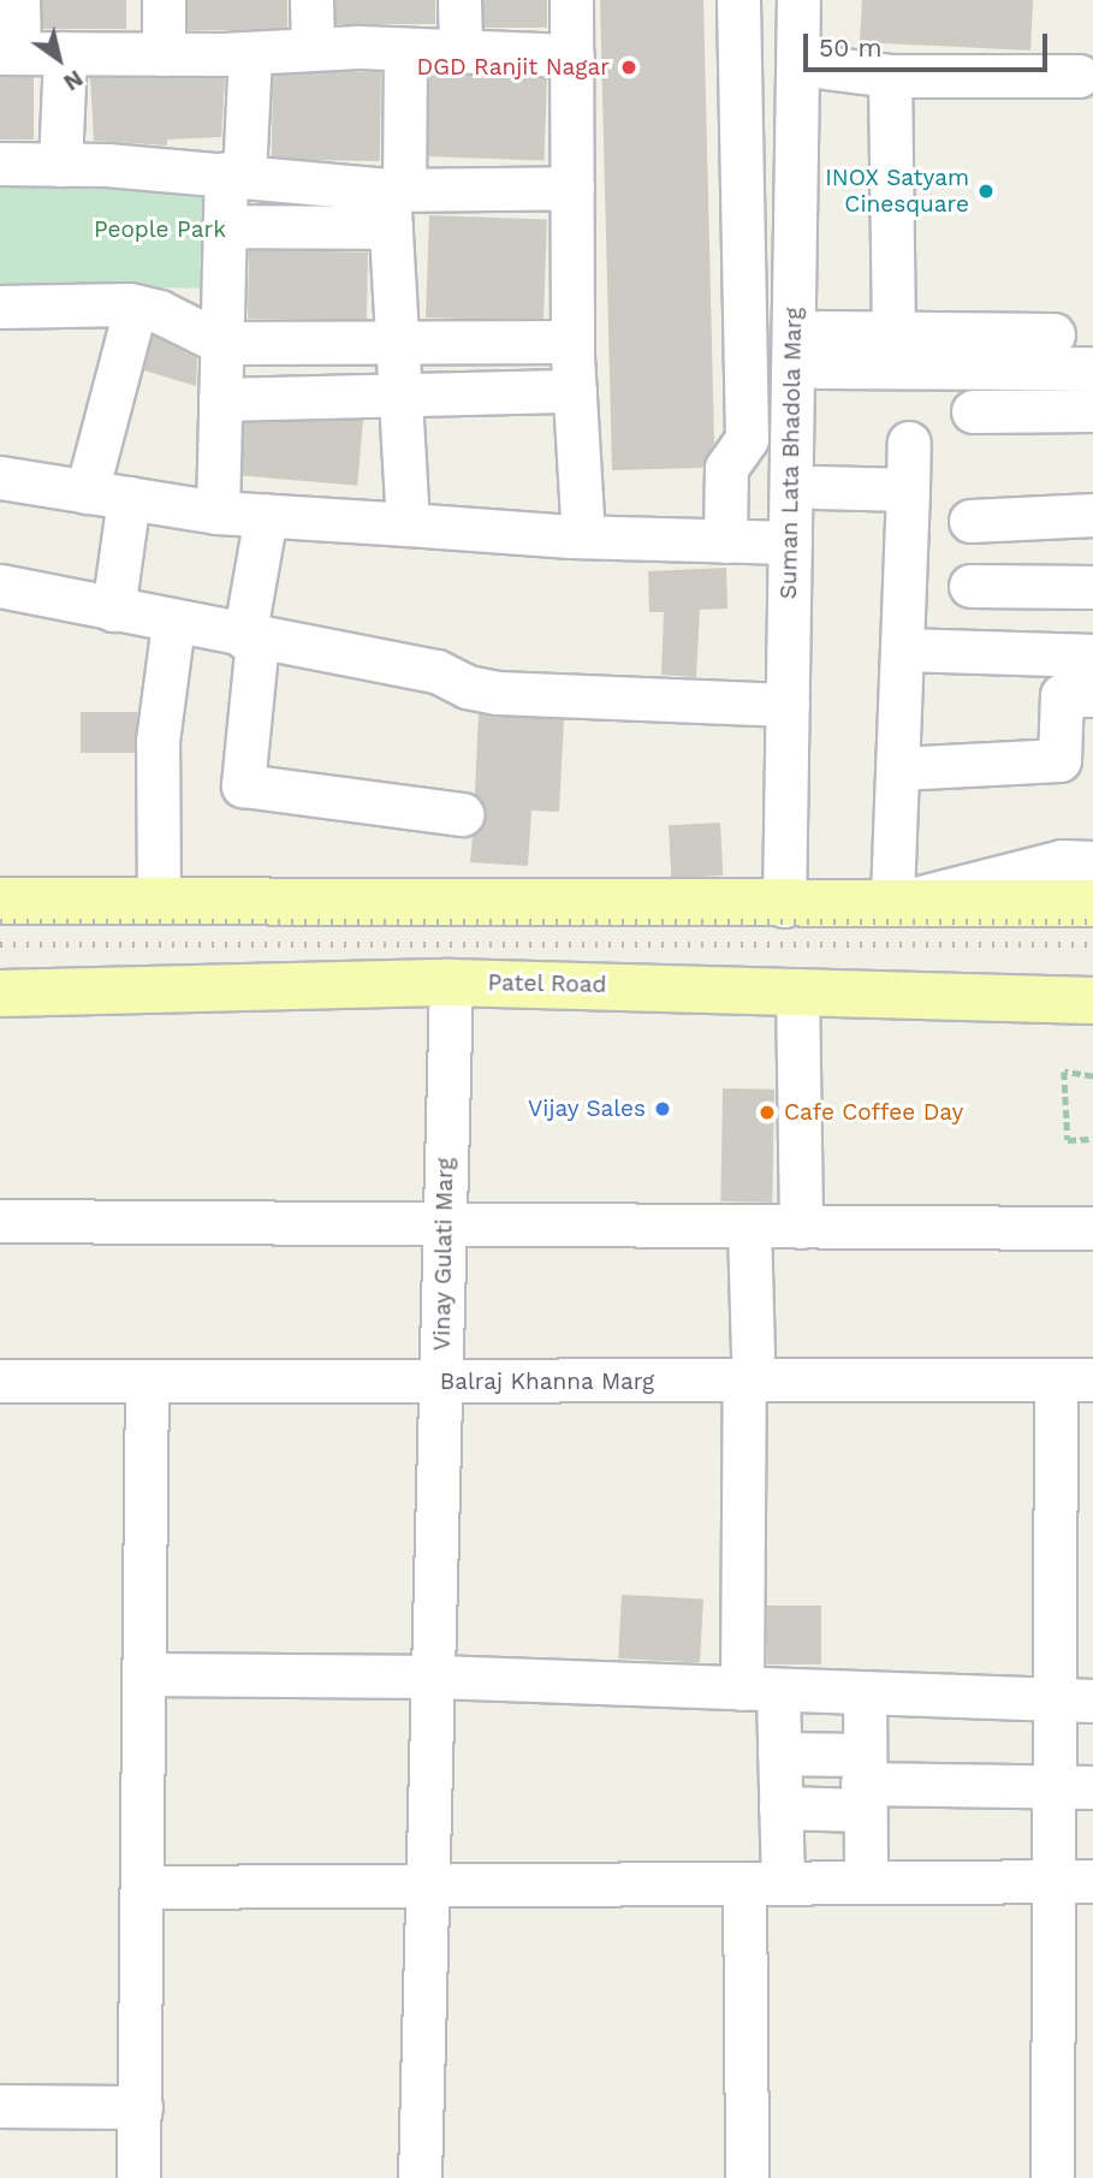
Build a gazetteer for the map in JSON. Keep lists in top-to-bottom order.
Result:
{
  "streets": {
    "main road": ["Patel Road"],
    "street": ["Suman Lata Bhadola Marg", "Vinay Gulati Marg", "Balraj Khanna Marg"]
  },
  "crossings": [
    ["Patel Road", "Vinay Gulati Marg"],
    ["Vinay Gulati Marg", "Balraj Khanna Marg"]
  ],
  "parks": ["People Park"],
  "places": [
    "DGD Ranjit Nagar",
    "INOX Satyam Cinesquare",
    "Vijay Sales",
    "Cafe Coffee Day"
  ],
  "scale_bar": "50 m",
  "north": "bottom right"
}
